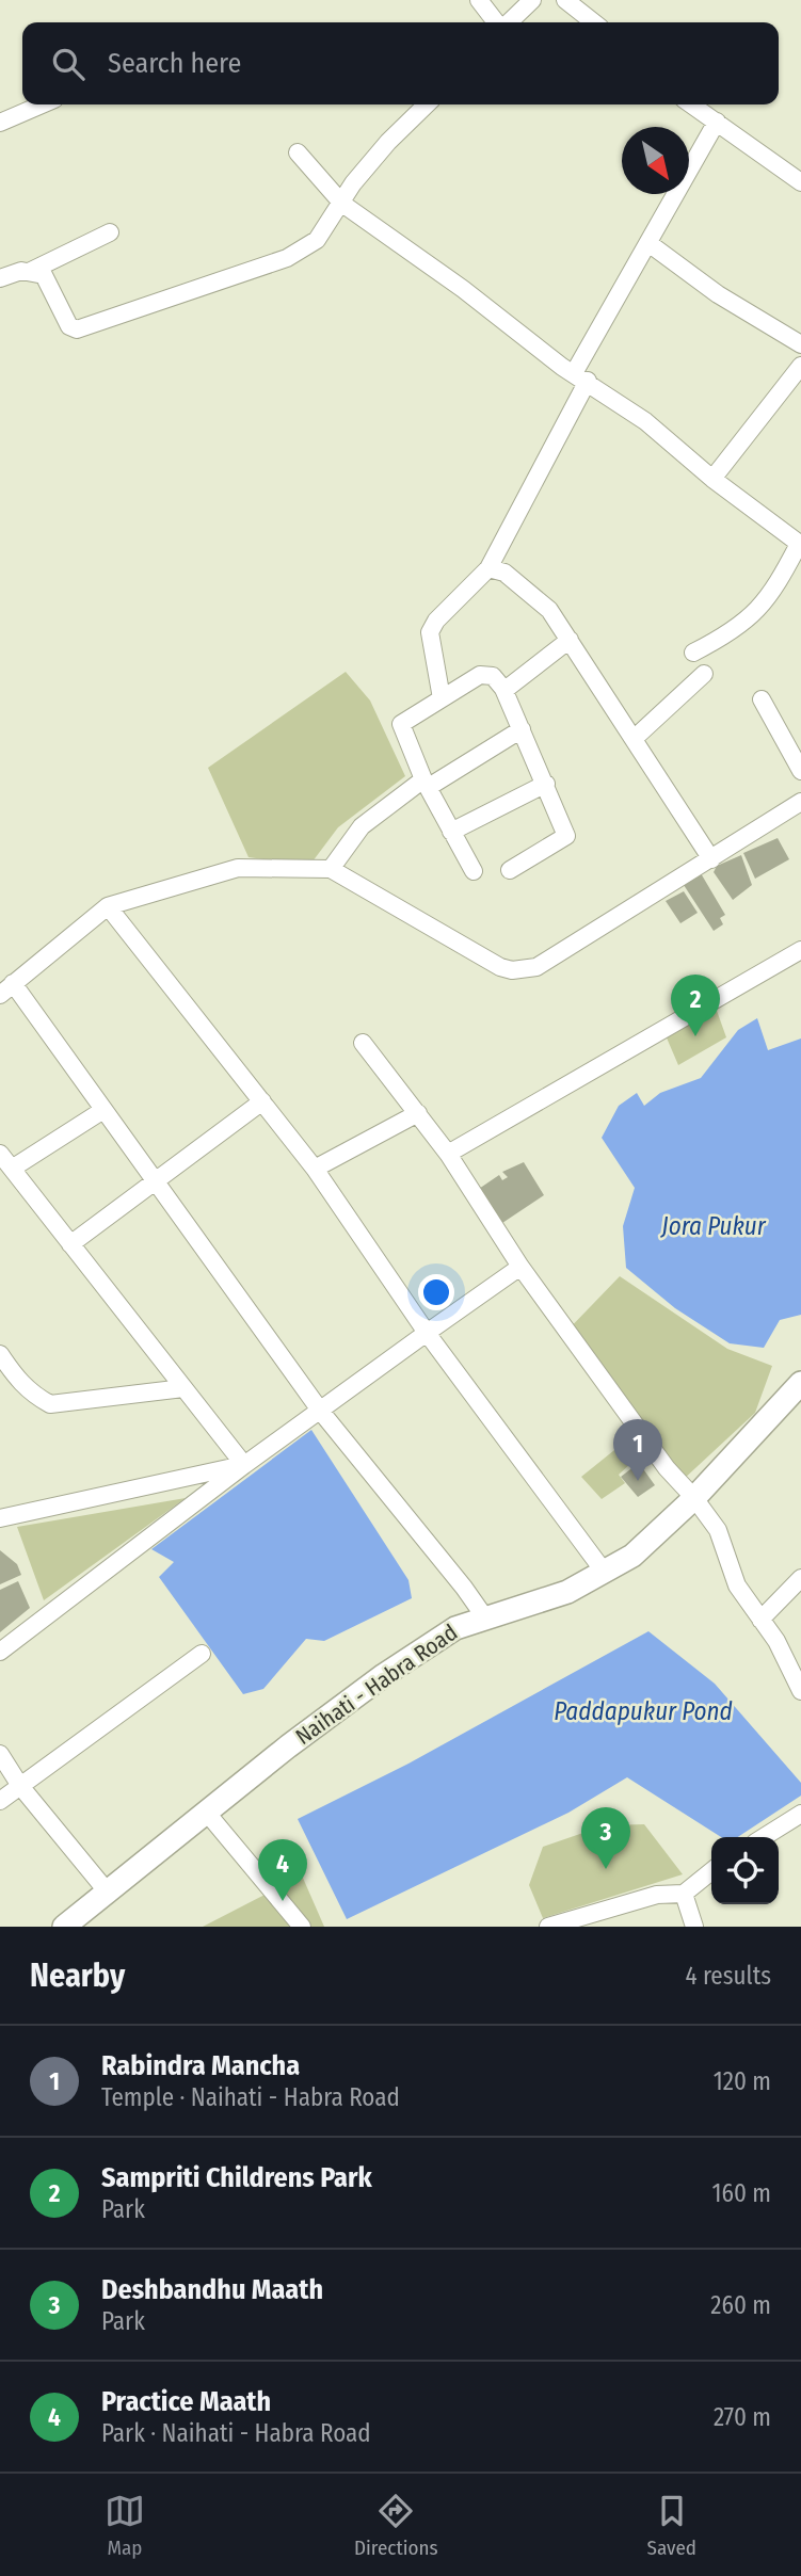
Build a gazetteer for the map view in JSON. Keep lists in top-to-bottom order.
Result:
{
  "streets": {
    "main road": ["Naihati - Habra Road"]
  },
  "water": ["Jora Pukur", "Paddapukur Pond"],
  "north": "bottom right",
  "page": {
    "search": "Search here",
    "pins": [
      "2",
      "1",
      "3",
      "4"
    ],
    "heading": ["Nearby", "4 results"],
    "list": [
      {
        "mark": "1",
        "name": "Rabindra Mancha",
        "note": "Temple · Naihati - Habra Road",
        "value": "120 m"
      },
      {
        "mark": "2",
        "name": "Sampriti Childrens Park",
        "note": "Park",
        "value": "160 m"
      },
      {
        "mark": "3",
        "name": "Deshbandhu Maath",
        "note": "Park",
        "value": "260 m"
      },
      {
        "mark": "4",
        "name": "Practice Maath",
        "note": "Park · Naihati - Habra Road",
        "value": "270 m"
      }
    ],
    "nav": ["Map", "Directions", "Saved"]
  }
}
